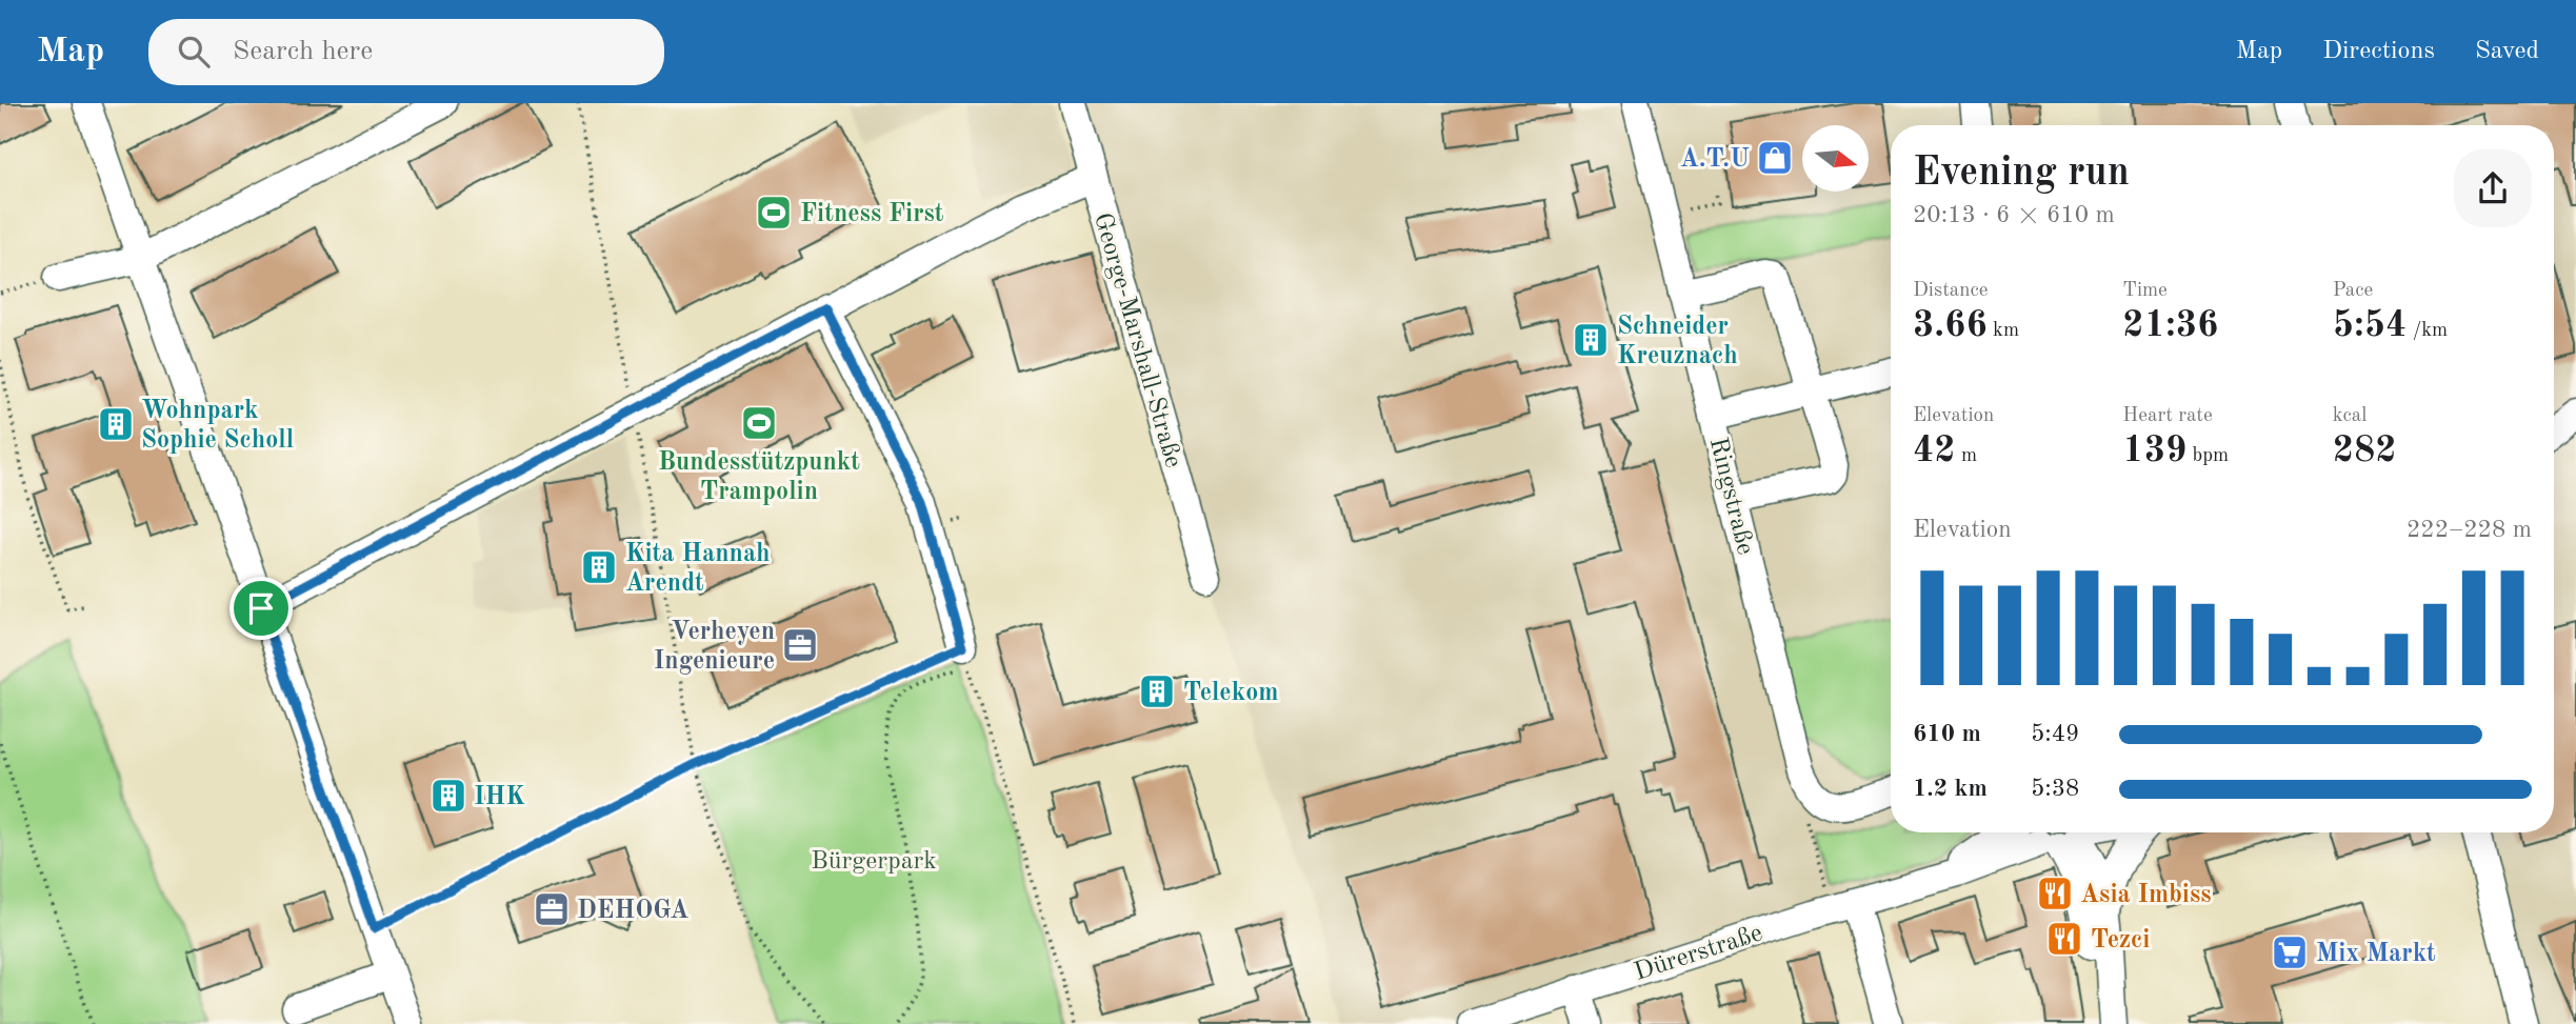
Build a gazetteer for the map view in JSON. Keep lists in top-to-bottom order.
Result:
{
  "streets": {
    "street": ["George-Marshall-Straße", "Ringstraße", "Dürerstraße"]
  },
  "parks": ["Bürgerpark"],
  "places": {
    "shop": ["A.T.U"],
    "sports": ["Fitness First", "Bundesstützpunkt Trampolin"],
    "building": [
      "Schneider Kreuznach",
      "Wohnpark Sophie Scholl",
      "Kita Hannah Arendt",
      "Telekom",
      "IHK"
    ],
    "office": ["Verheyen Ingenieure", "DEHOGA"],
    "restaurant": ["Asia Imbiss", "Tezci"],
    "supermarket": ["Mix Markt"]
  },
  "north": "right",
  "page": {
    "header": "Map",
    "search": "Search here",
    "nav": ["Map", "Directions", "Saved"],
    "heading": ["Evening run", "20:13 · 6 × 610 m"],
    "stats": [
      ["Distance", "3.66 km"],
      ["Time", "21:36"],
      ["Pace", "5:54 /km"],
      ["Elevation", "42 m"],
      ["Heart rate", "139 bpm"],
      ["kcal", "282"]
    ],
    "chart": ["Elevation", "222–228 m"],
    "list": [
      {
        "name": "610 m",
        "note": "5:49"
      },
      {
        "name": "1.2 km",
        "note": "5:38"
      }
    ]
  }
}
